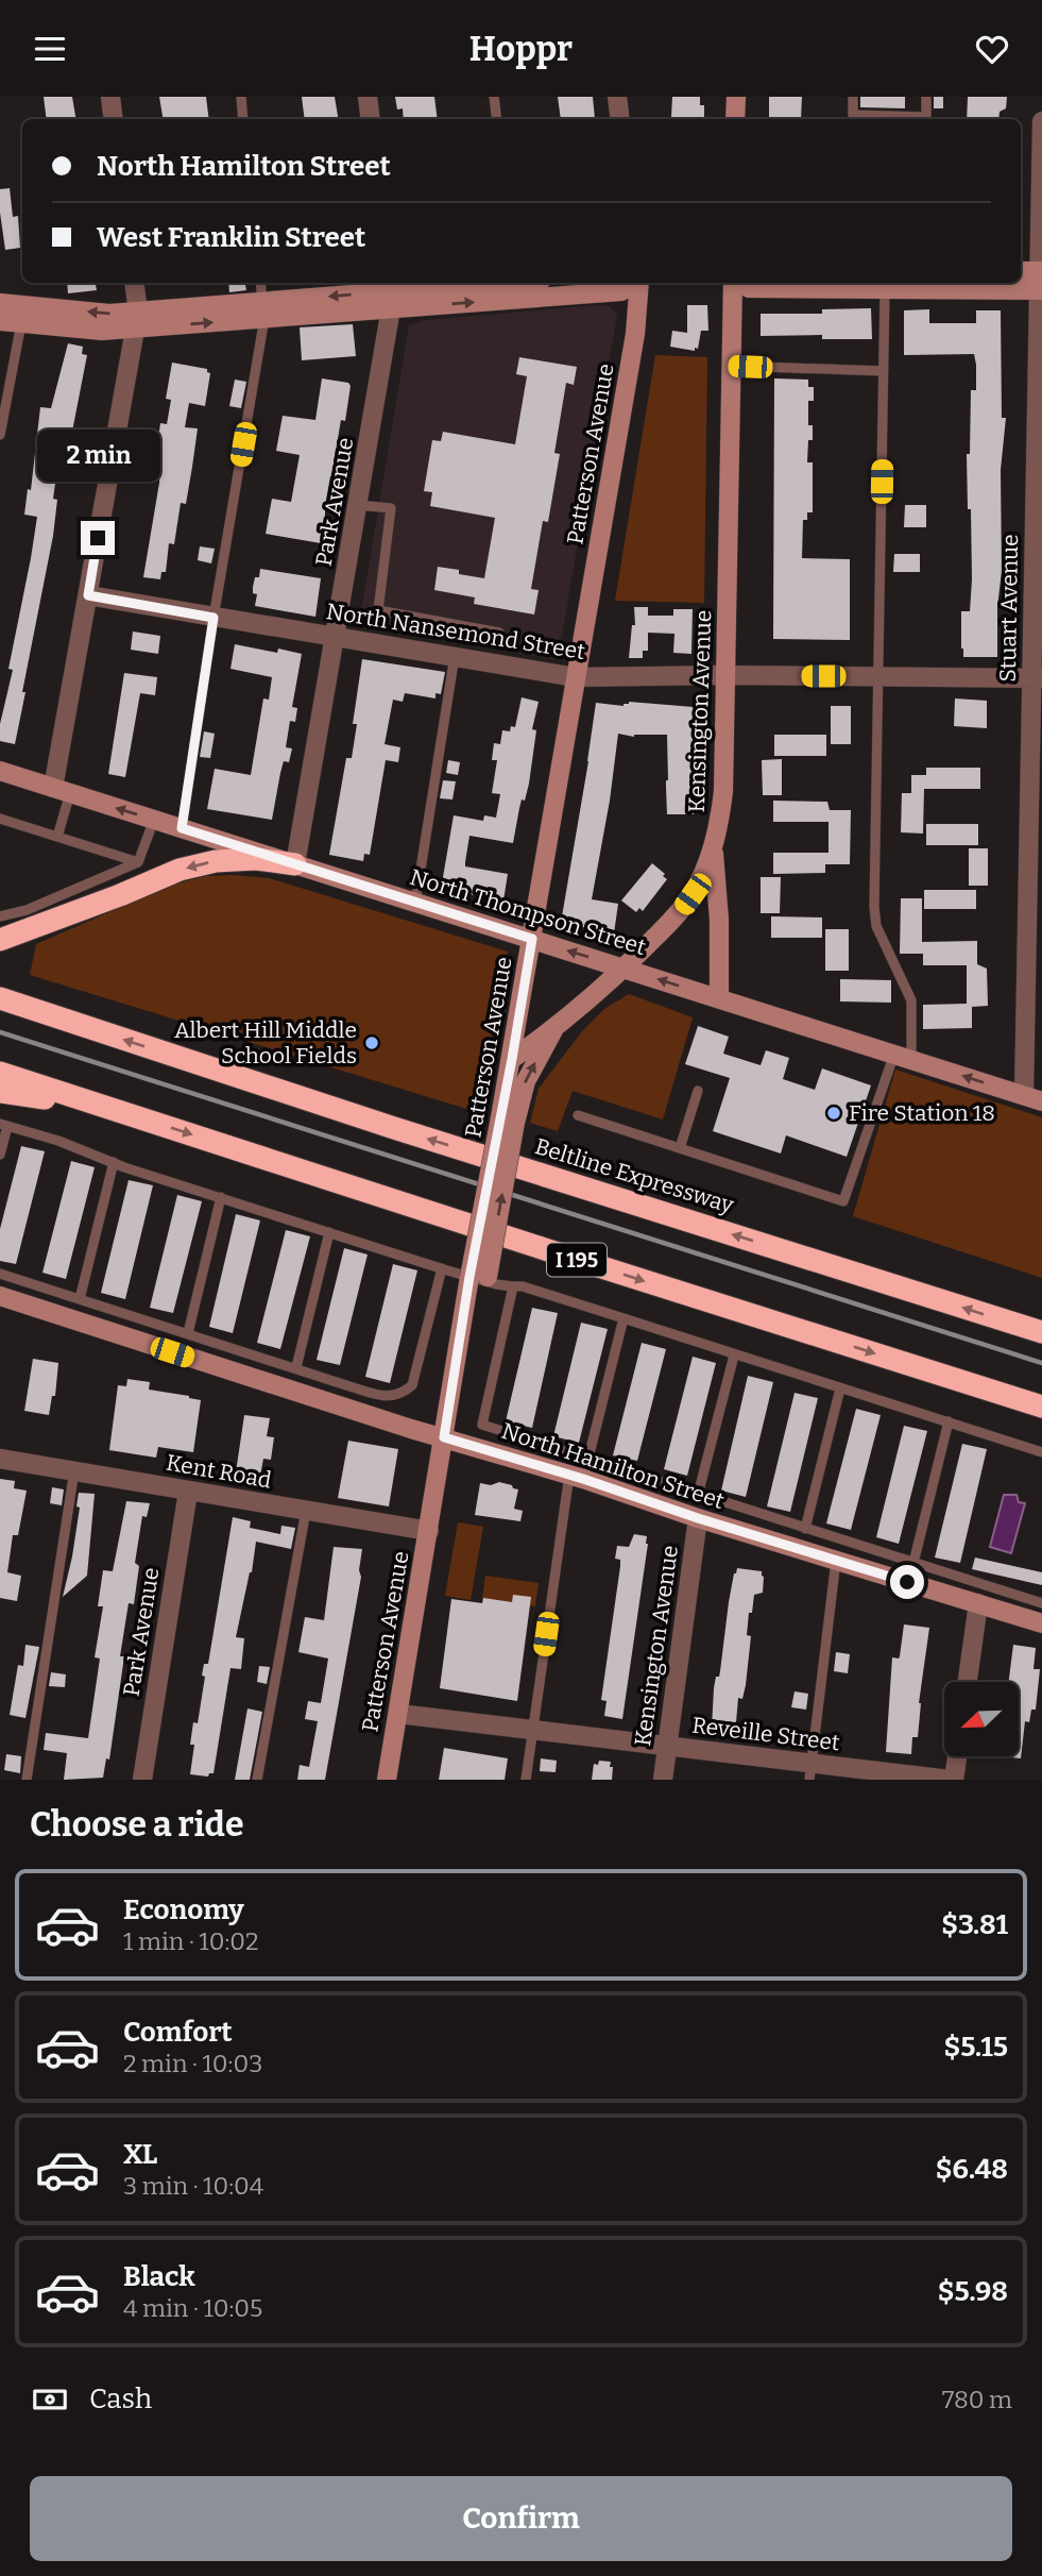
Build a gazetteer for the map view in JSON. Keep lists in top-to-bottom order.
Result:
{
  "streets": {
    "highway": ["Beltline Expressway", "I 195"],
    "street": [
      "Patterson Avenue",
      "Park Avenue",
      "Stuart Avenue",
      "North Nansemond Street",
      "Kensington Avenue",
      "North Thompson Street",
      "North Hamilton Street",
      "Kent Road",
      "Reveille Street"
    ]
  },
  "crossings": [
    ["Patterson Avenue", "North Nansemond Street"],
    ["Patterson Avenue", "Kensington Avenue"],
    ["Patterson Avenue", "North Thompson Street"],
    ["Patterson Avenue", "North Hamilton Street"],
    ["Patterson Avenue", "Kent Road"],
    ["Patterson Avenue", "Reveille Street"],
    ["Park Avenue", "North Nansemond Street"],
    ["Park Avenue", "North Thompson Street"],
    ["Park Avenue", "Kent Road"],
    ["Stuart Avenue", "North Nansemond Street"],
    ["Stuart Avenue", "North Thompson Street"],
    ["North Nansemond Street", "Kensington Avenue"],
    ["Kensington Avenue", "North Thompson Street"],
    ["Kensington Avenue", "North Hamilton Street"],
    ["Kensington Avenue", "Reveille Street"]
  ],
  "one_way": ["North Thompson Street"],
  "places": ["Albert Hill Middle School Fields", "Fire Station 18"],
  "north": "bottom left",
  "page": {
    "header": "Hoppr",
    "banner": ["North Hamilton Street", "West Franklin Street"],
    "bubble": "2 min",
    "heading": "Choose a ride",
    "list": [
      {
        "name": "Economy",
        "note": "1 min · 10:02",
        "value": "$3.81"
      },
      {
        "name": "Comfort",
        "note": "2 min · 10:03",
        "value": "$5.15"
      },
      {
        "name": "XL",
        "note": "3 min · 10:04",
        "value": "$6.48"
      },
      {
        "name": "Black",
        "note": "4 min · 10:05",
        "value": "$5.98"
      }
    ],
    "pay": ["Cash", "780 m"],
    "buttons": "Confirm"
  }
}
